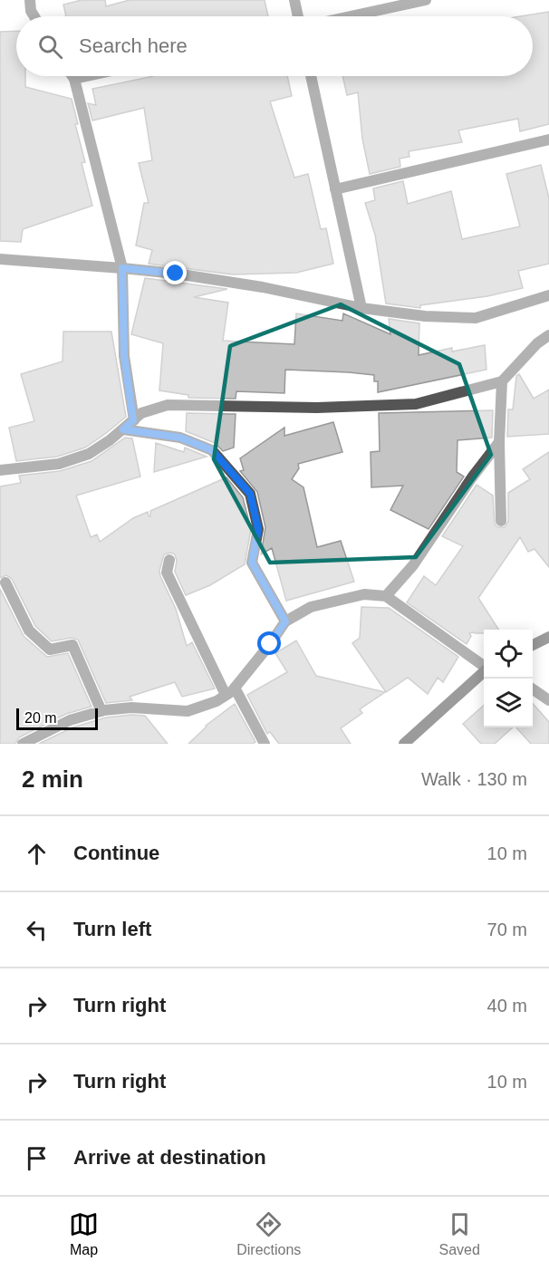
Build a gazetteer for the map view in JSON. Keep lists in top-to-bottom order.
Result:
{
  "scale_bar": "20 m",
  "page": {
    "search": "Search here",
    "scale": "20 m",
    "heading": ["2 min", "Walk · 130 m"],
    "list": [
      ["Continue", "10 m"],
      ["Turn left", "70 m"],
      ["Turn right", "40 m"],
      ["Turn right", "10 m"],
      "Arrive at destination"
    ],
    "nav": ["Map", "Directions", "Saved"]
  }
}
